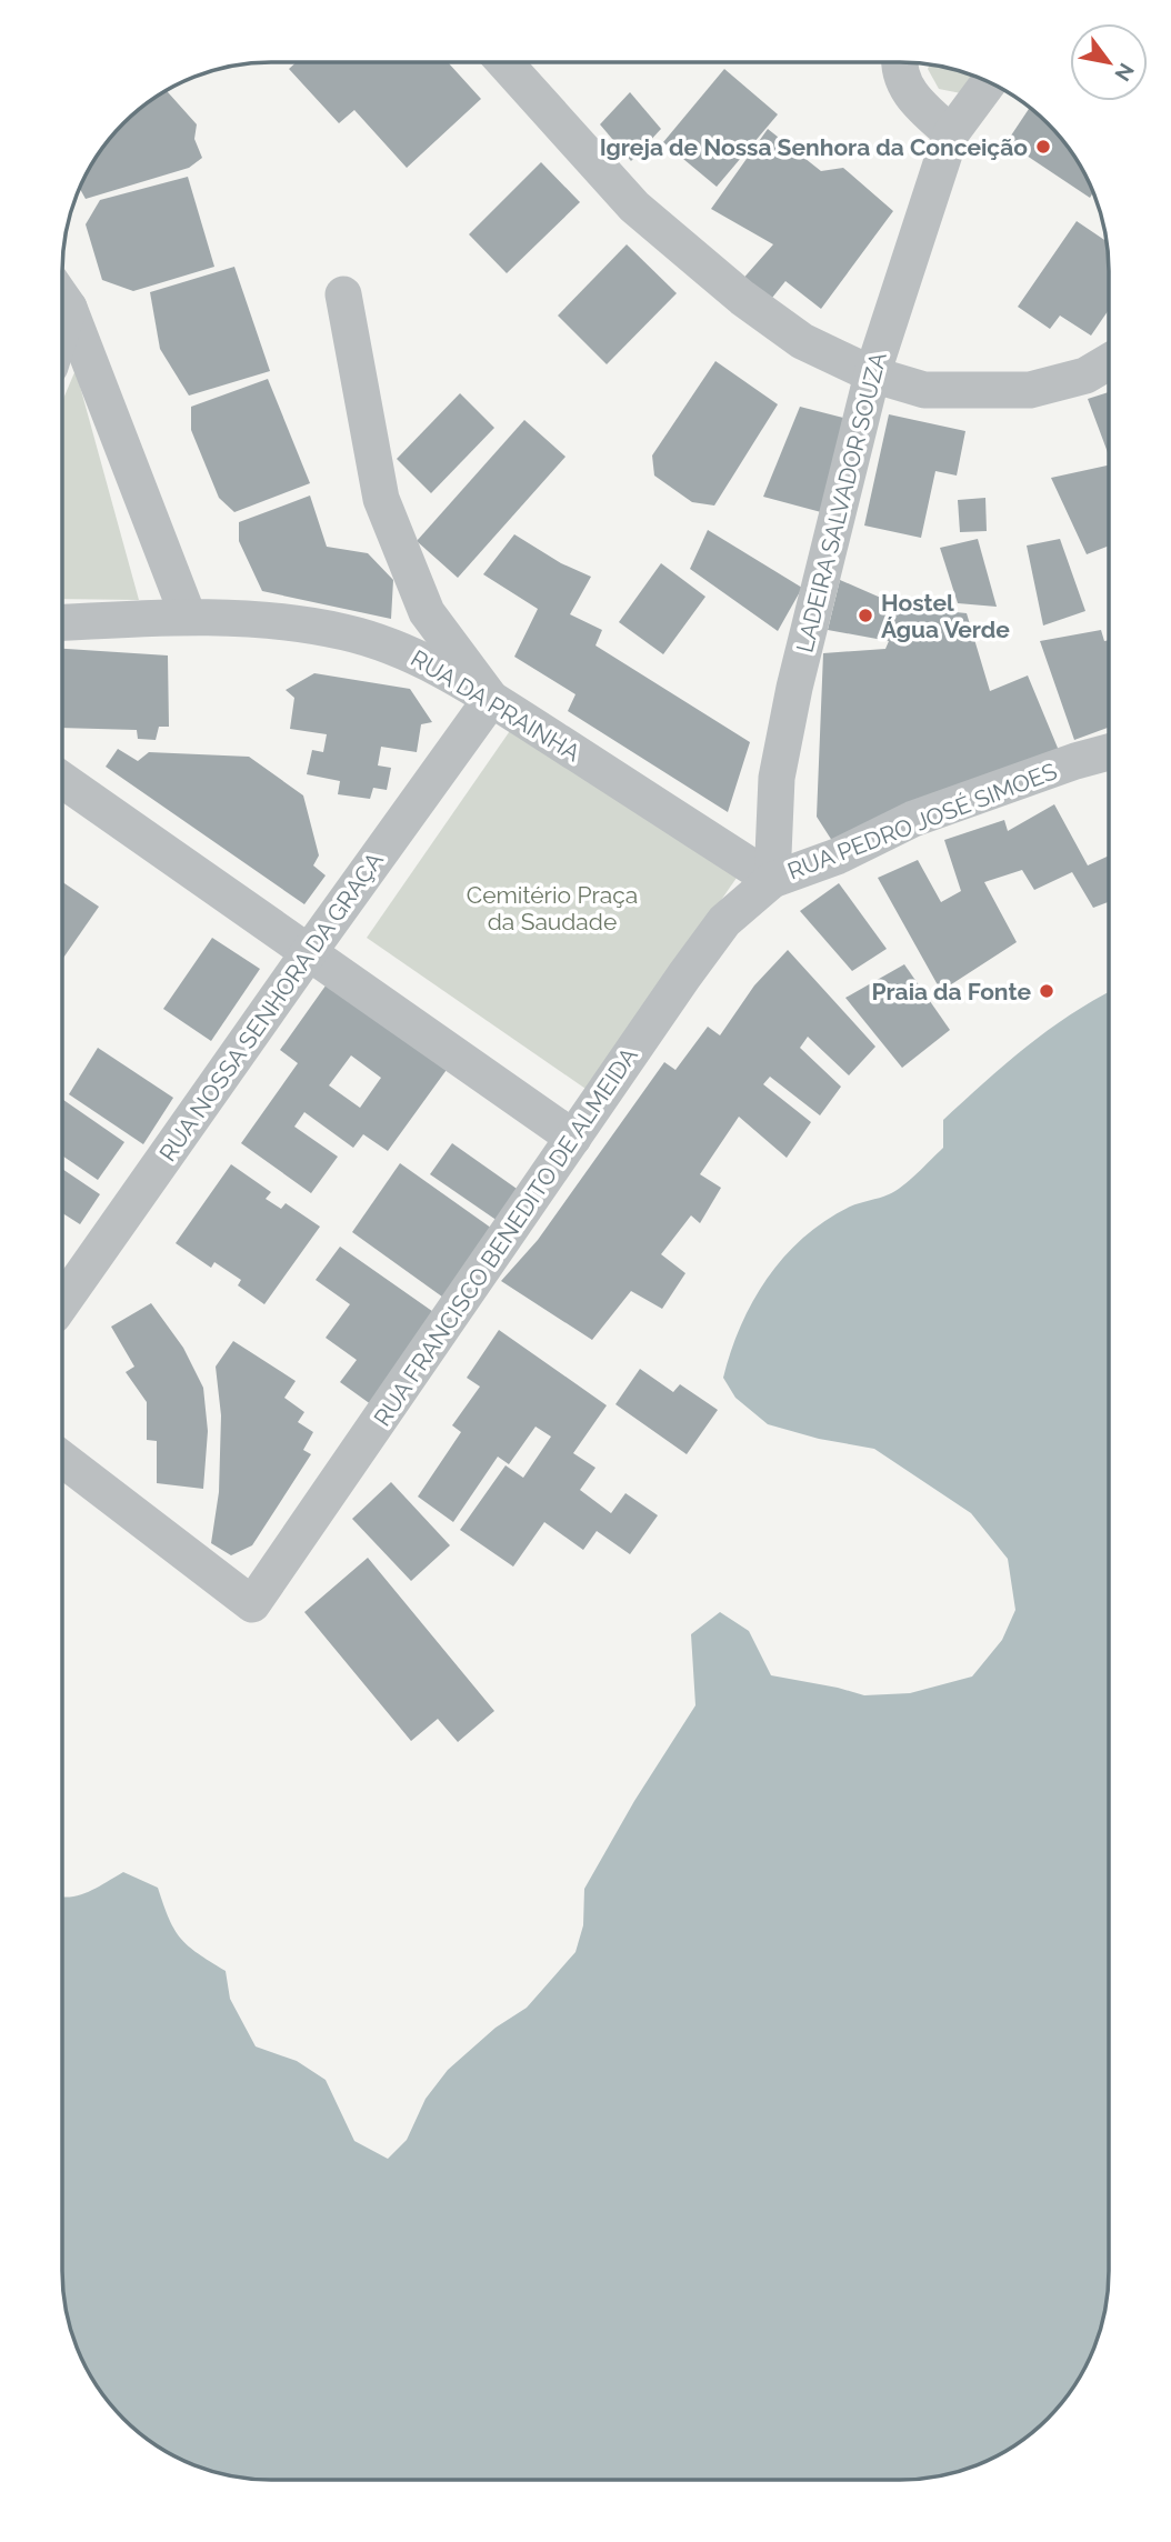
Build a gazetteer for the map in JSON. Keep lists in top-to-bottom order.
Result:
{
  "streets": {
    "street": [
      "LADEIRA SALVADOR SOUZA",
      "RUA DA PRAINHA",
      "RUA PEDRO JOSÉ SIMOES",
      "RUA NOSSA SENHORA DA GRAÇA",
      "RUA FRANCISCO BENEDITO DE ALMEIDA"
    ]
  },
  "crossings": [
    ["LADEIRA SALVADOR SOUZA", "RUA DA PRAINHA"],
    ["LADEIRA SALVADOR SOUZA", "RUA PEDRO JOSÉ SIMOES"],
    ["LADEIRA SALVADOR SOUZA", "RUA FRANCISCO BENEDITO DE ALMEIDA"],
    ["RUA DA PRAINHA", "RUA PEDRO JOSÉ SIMOES"],
    ["RUA DA PRAINHA", "RUA NOSSA SENHORA DA GRAÇA"],
    ["RUA DA PRAINHA", "RUA FRANCISCO BENEDITO DE ALMEIDA"],
    ["RUA PEDRO JOSÉ SIMOES", "RUA FRANCISCO BENEDITO DE ALMEIDA"]
  ],
  "parks": ["Cemitério Praça da Saudade"],
  "places": ["Igreja de Nossa Senhora da Conceição", "Hostel Água Verde", "Praia da Fonte"],
  "north": "bottom right"
}
